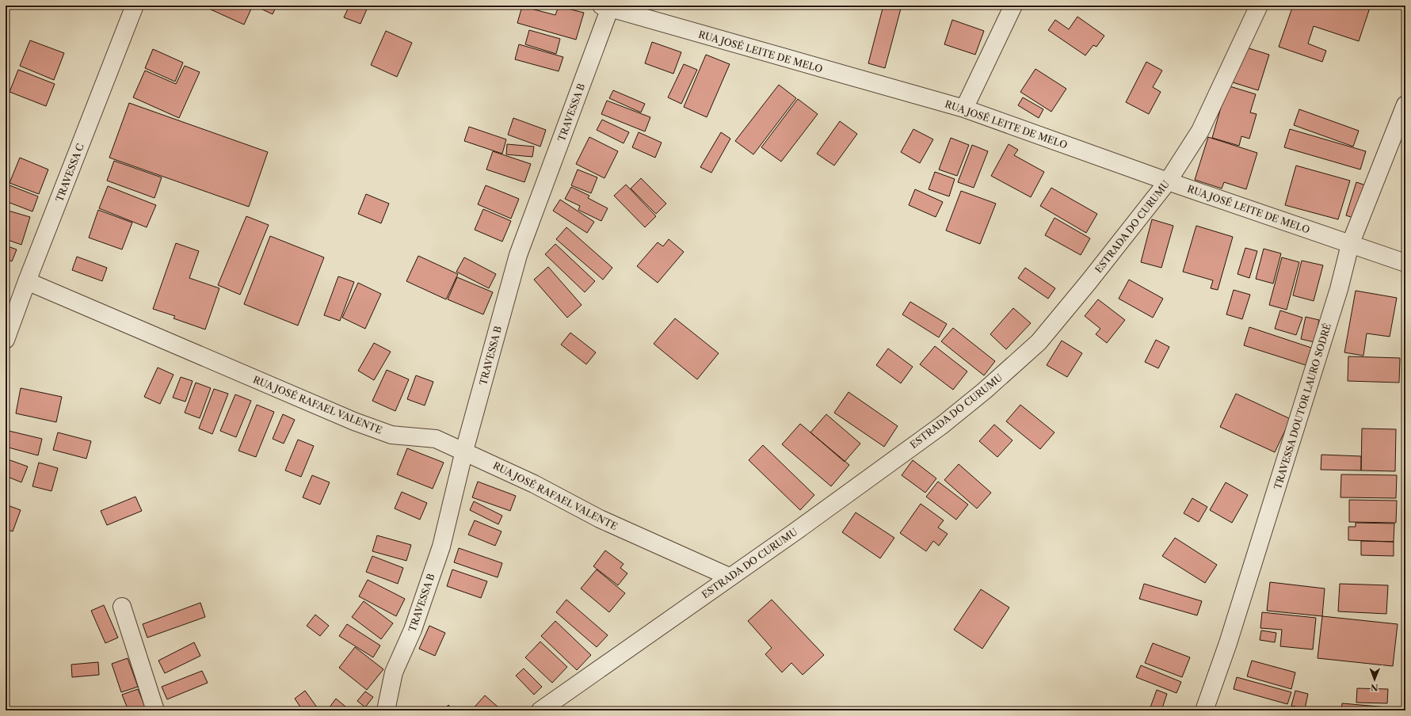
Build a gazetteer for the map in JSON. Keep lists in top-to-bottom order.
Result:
{
  "streets": {
    "street": [
      "RUA JOSÉ LEITE DE MELO",
      "TRAVESSA B",
      "TRAVESSA C",
      "ESTRADA DO CURUMU",
      "RUA JOSÉ RAFAEL VALENTE",
      "TRAVESSA DOUTOR LAURO SODRÉ"
    ]
  },
  "crossings": [
    ["RUA JOSÉ LEITE DE MELO", "TRAVESSA B"],
    ["RUA JOSÉ LEITE DE MELO", "ESTRADA DO CURUMU"],
    ["RUA JOSÉ LEITE DE MELO", "TRAVESSA DOUTOR LAURO SODRÉ"],
    ["TRAVESSA B", "RUA JOSÉ RAFAEL VALENTE"],
    ["TRAVESSA C", "RUA JOSÉ RAFAEL VALENTE"],
    ["ESTRADA DO CURUMU", "RUA JOSÉ RAFAEL VALENTE"]
  ],
  "north": "bottom"
}
